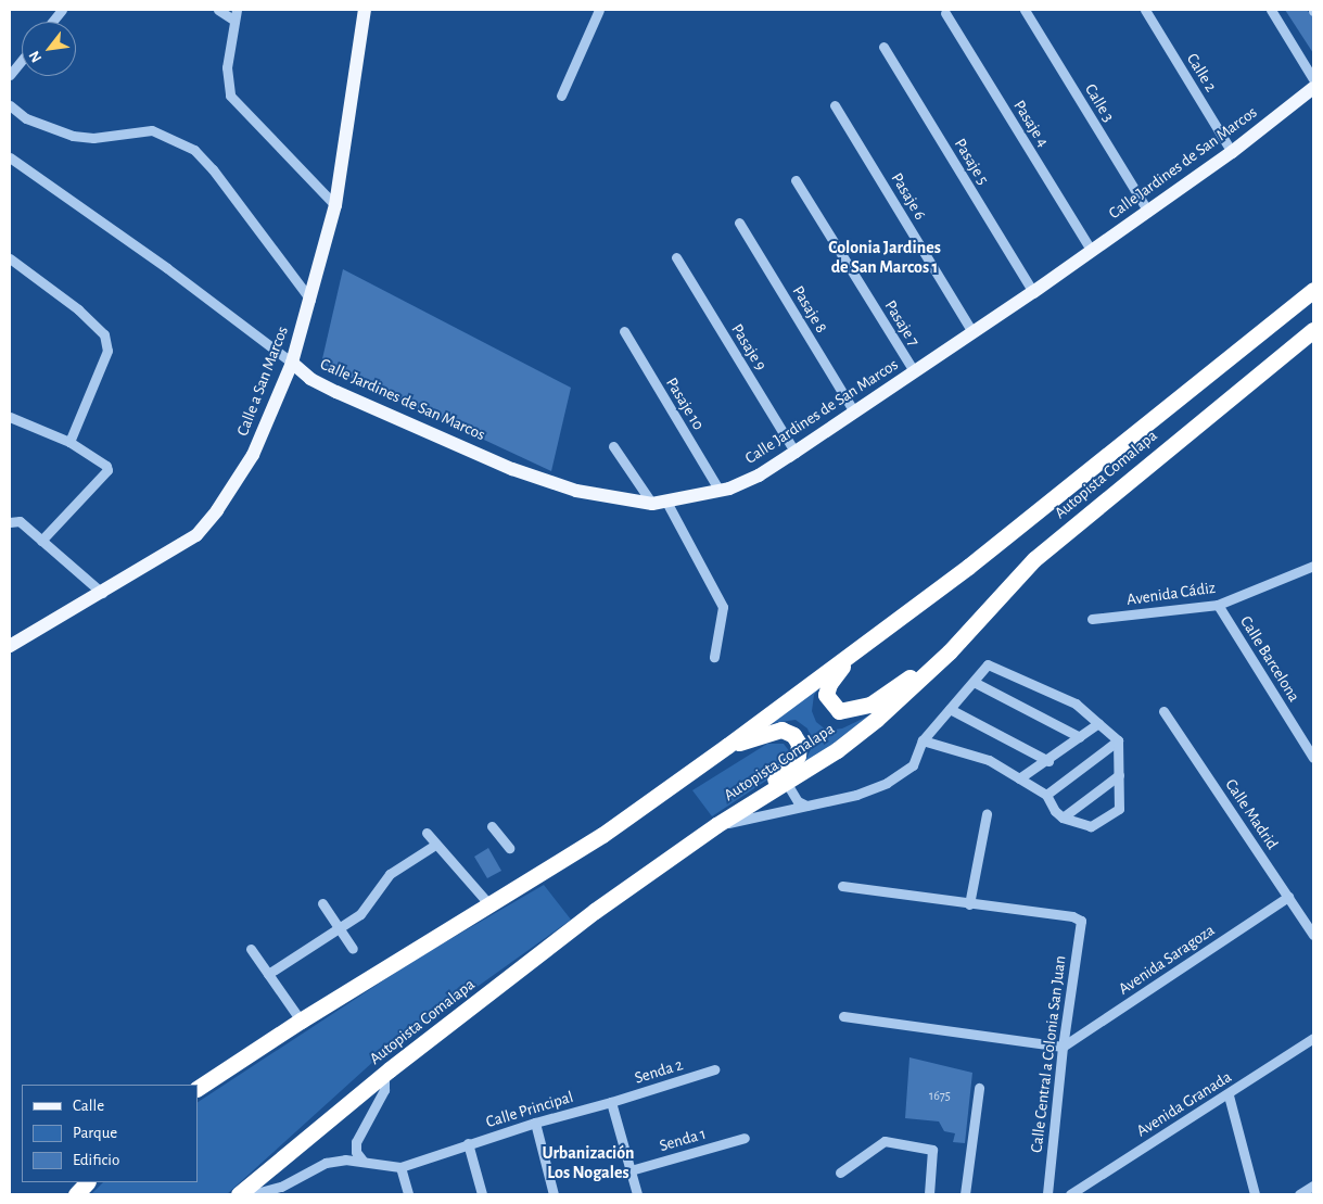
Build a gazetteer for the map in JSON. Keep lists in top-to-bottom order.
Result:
{
  "streets": {
    "highway": ["Autopista Comalapa"],
    "main road": ["Calle Jardines de San Marcos", "Calle a San Marcos"],
    "street": [
      "Calle 2",
      "Calle 3",
      "Pasaje 4",
      "Pasaje 5",
      "Pasaje 6",
      "Pasaje 8",
      "Pasaje 7",
      "Pasaje 9",
      "Pasaje 10",
      "Avenida Cádiz",
      "Calle Barcelona",
      "Calle Madrid",
      "Avenida Saragoza",
      "Calle Central a Colonia San Juan",
      "Senda 2",
      "Avenida Granada",
      "Calle Principal",
      "Senda 1"
    ]
  },
  "crossings": [
    ["Calle 2", "Calle Jardines de San Marcos"],
    ["Calle 3", "Calle Jardines de San Marcos"],
    ["Pasaje 4", "Calle Jardines de San Marcos"],
    ["Pasaje 5", "Calle Jardines de San Marcos"],
    ["Calle Jardines de San Marcos", "Pasaje 6"],
    ["Calle Jardines de San Marcos", "Pasaje 8"],
    ["Calle Jardines de San Marcos", "Pasaje 7"],
    ["Calle Jardines de San Marcos", "Pasaje 9"],
    ["Calle Jardines de San Marcos", "Calle a San Marcos"],
    ["Calle Jardines de San Marcos", "Pasaje 10"],
    ["Avenida Cádiz", "Calle Barcelona"],
    ["Calle Madrid", "Avenida Saragoza"],
    ["Avenida Saragoza", "Calle Central a Colonia San Juan"],
    ["Senda 2", "Calle Principal"]
  ],
  "districts": ["Colonia Jardines de San Marcos 1", "Urbanización Los Nogales"],
  "house_numbers": ["1675"],
  "legend": ["Calle", "Parque", "Edificio"],
  "north": "bottom left"
}
